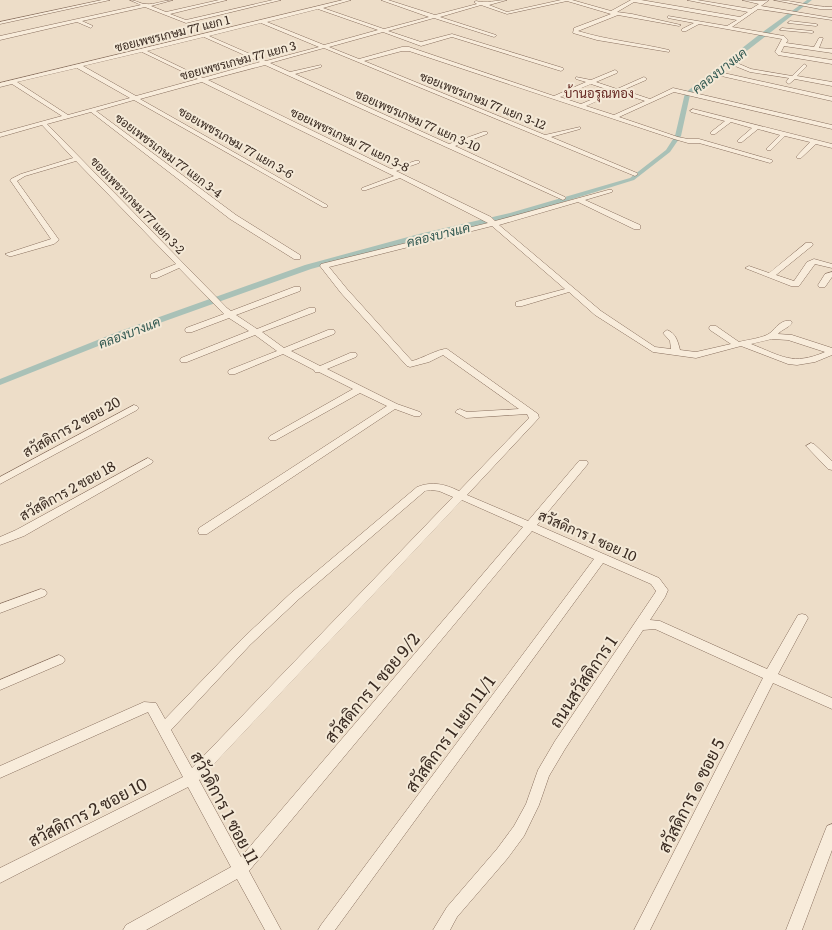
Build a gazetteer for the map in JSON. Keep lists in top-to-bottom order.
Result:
{
  "streets": {
    "street": [
      "ซอยเพชรเกษม 77 แยก 1",
      "ซอยเพชรเกษม 77 แยก 3",
      "ซอยเพชรเกษม 77 แยก 3-12",
      "ซอยเพชรเกษม 77 แยก 3-10",
      "ซอยเพชรเกษม 77 แยก 3-8",
      "ซอยเพชรเกษม 77 แยก 3-6",
      "ซอยเพชรเกษม 77 แยก 3-4",
      "ซอยเพชรเกษม 77 แยก 3-2",
      "สวัสดิการ 2 ซอย 20",
      "สวัสดิการ 2 ซอย 18",
      "สวัสดิการ 1 ซอย 10",
      "ถนนสวัสดิการ 1",
      "สวัสดิการ 1 ซอย 9/2",
      "สวัสดิการ 1 แยก 11/1",
      "สวัสดิการ ๑ ซอย 5",
      "สวัวดิการ 1 ซอย 11",
      "สวัสดิการ 2 ซอย 10"
    ]
  },
  "crossings": [
    ["ซอยเพชรเกษม 77 แยก 1", "ซอยเพชรเกษม 77 แยก 3-12"],
    ["ซอยเพชรเกษม 77 แยก 1", "ซอยเพชรเกษม 77 แยก 3-10"],
    ["ซอยเพชรเกษม 77 แยก 1", "ซอยเพชรเกษม 77 แยก 3-8"],
    ["ซอยเพชรเกษม 77 แยก 1", "ซอยเพชรเกษม 77 แยก 3-6"],
    ["ซอยเพชรเกษม 77 แยก 3", "ซอยเพชรเกษม 77 แยก 3-12"],
    ["ซอยเพชรเกษม 77 แยก 3", "ซอยเพชรเกษม 77 แยก 3-10"],
    ["ซอยเพชรเกษม 77 แยก 3", "ซอยเพชรเกษม 77 แยก 3-8"],
    ["ซอยเพชรเกษม 77 แยก 3", "ซอยเพชรเกษม 77 แยก 3-6"],
    ["ซอยเพชรเกษม 77 แยก 3", "ซอยเพชรเกษม 77 แยก 3-4"],
    ["ซอยเพชรเกษม 77 แยก 3", "ซอยเพชรเกษม 77 แยก 3-2"],
    ["สวัสดิการ 1 ซอย 10", "ถนนสวัสดิการ 1"],
    ["สวัสดิการ 1 ซอย 10", "สวัสดิการ 1 ซอย 9/2"],
    ["สวัสดิการ 1 ซอย 10", "สวัสดิการ 1 แยก 11/1"],
    ["สวัสดิการ 1 ซอย 10", "สวัวดิการ 1 ซอย 11"],
    ["สวัสดิการ 1 ซอย 10", "สวัสดิการ 2 ซอย 10"],
    ["สวัสดิการ 1 ซอย 9/2", "สวัวดิการ 1 ซอย 11"],
    ["สวัวดิการ 1 ซอย 11", "สวัสดิการ 2 ซอย 10"]
  ],
  "districts": ["บ้านอรุณทอง"],
  "water": ["คลองบางแค"]
}
